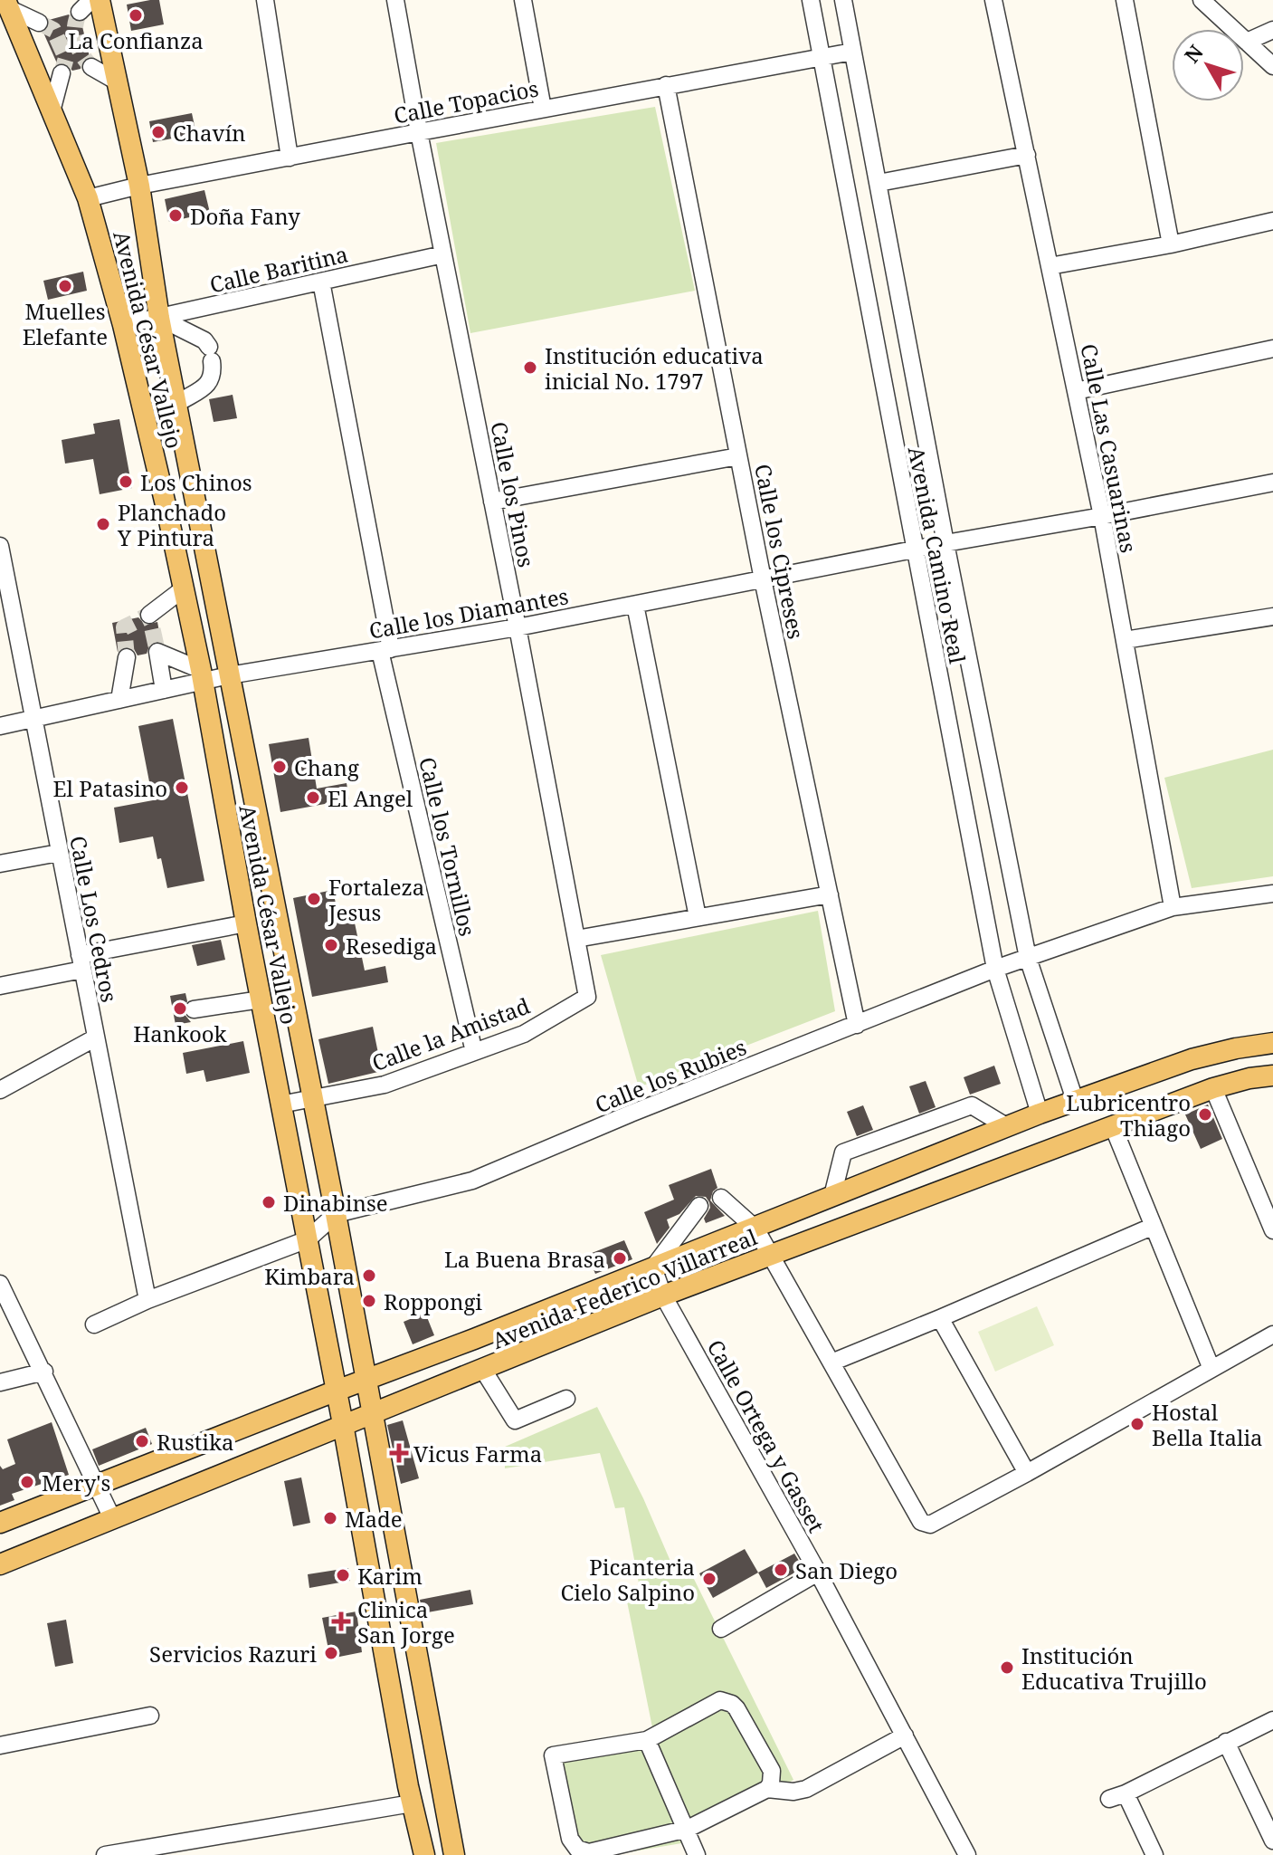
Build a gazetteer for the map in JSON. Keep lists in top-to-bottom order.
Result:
{
  "streets": {
    "main road": ["Avenida César Vallejo", "Avenida Federico Villarreal"],
    "street": [
      "Calle Topacios",
      "Calle Baritina",
      "Calle Las Casuarinas",
      "Calle los Pinos",
      "Calle los Cipreses",
      "Avenida Camino Real",
      "Calle los Diamantes",
      "Calle los Tornillos",
      "Calle Los Cedros",
      "Calle la Amistad",
      "Calle los Rubies",
      "Calle Ortega y Gasset"
    ]
  },
  "crossings": [
    ["Calle Topacios", "Avenida César Vallejo"],
    ["Calle Topacios", "Calle los Pinos"],
    ["Calle Topacios", "Calle los Cipreses"],
    ["Calle Topacios", "Avenida Camino Real"],
    ["Calle Baritina", "Avenida César Vallejo"],
    ["Calle Baritina", "Calle los Pinos"],
    ["Calle Baritina", "Calle los Tornillos"],
    ["Avenida César Vallejo", "Calle los Diamantes"],
    ["Avenida César Vallejo", "Calle la Amistad"],
    ["Avenida César Vallejo", "Calle los Rubies"],
    ["Avenida César Vallejo", "Avenida Federico Villarreal"],
    ["Calle Las Casuarinas", "Calle los Rubies"],
    ["Calle los Pinos", "Calle los Diamantes"],
    ["Calle los Pinos", "Calle la Amistad"],
    ["Calle los Cipreses", "Calle los Diamantes"],
    ["Calle los Cipreses", "Calle los Rubies"],
    ["Avenida Camino Real", "Calle los Diamantes"],
    ["Avenida Camino Real", "Calle los Rubies"],
    ["Avenida Camino Real", "Avenida Federico Villarreal"],
    ["Calle los Diamantes", "Calle los Tornillos"],
    ["Calle los Diamantes", "Calle Los Cedros"],
    ["Calle los Tornillos", "Calle la Amistad"],
    ["Calle Los Cedros", "Calle los Rubies"],
    ["Avenida Federico Villarreal", "Calle Ortega y Gasset"]
  ],
  "places": {
    "other": [
      "La Confianza",
      "Chavín",
      "Doña Fany",
      "Muelles Elefante",
      "Institución educativa inicial No. 1797",
      "Los Chinos",
      "Planchado Y Pintura",
      "Chang",
      "El Patasino",
      "El Angel",
      "Fortaleza Jesus",
      "Resediga",
      "Hankook",
      "Lubricentro Thiago",
      "Dinabinse",
      "La Buena Brasa",
      "Kimbara",
      "Roppongi",
      "Hostal Bella Italia",
      "Rustika",
      "Mery's",
      "Made",
      "San Diego",
      "Karim",
      "Picanteria Cielo Salpino",
      "Servicios Razuri",
      "Institución Educativa Trujillo"
    ],
    "health": ["Vicus Farma", "Clinica San Jorge"]
  },
  "north": "top left"
}
